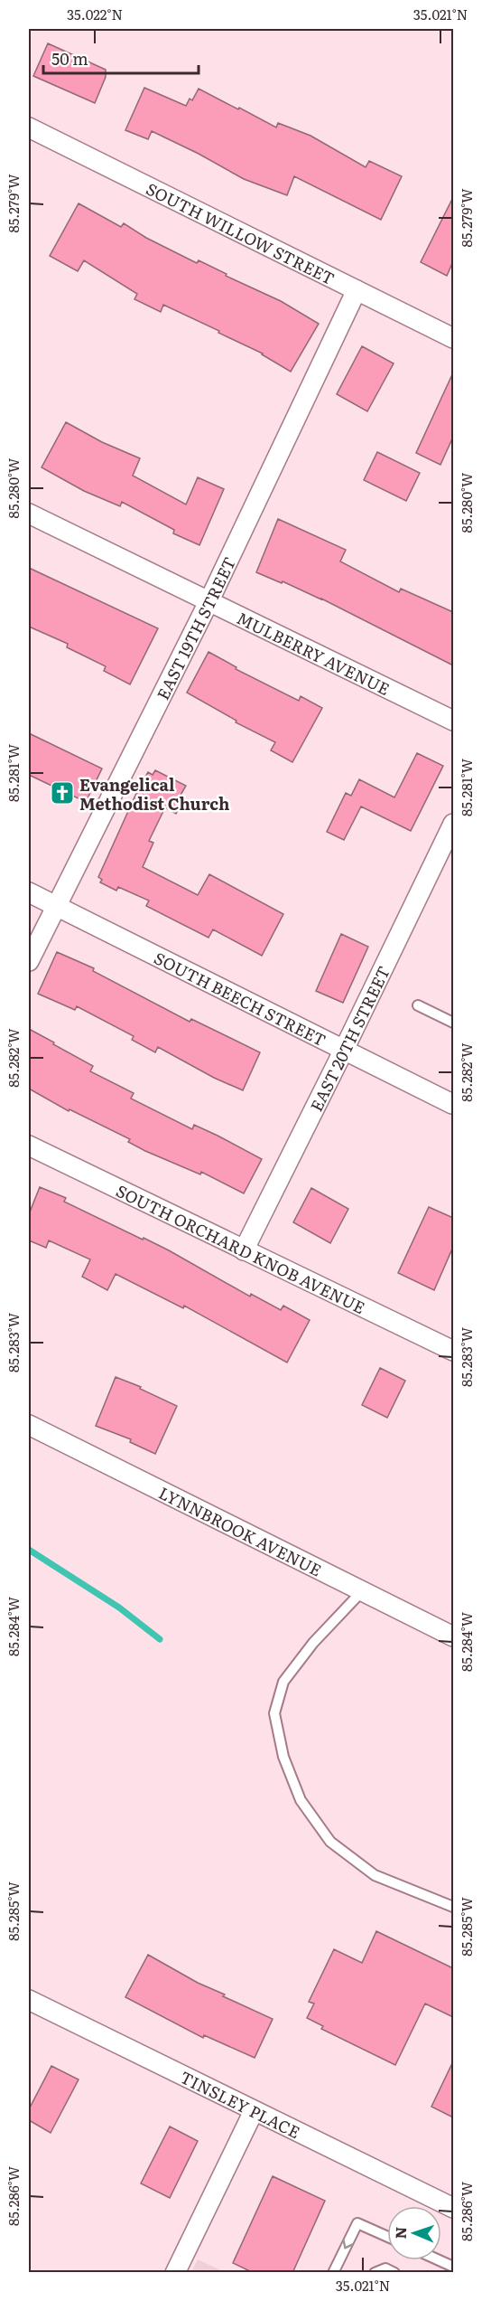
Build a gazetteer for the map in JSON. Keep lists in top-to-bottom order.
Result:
{
  "streets": {
    "street": [
      "SOUTH WILLOW STREET",
      "EAST 19TH STREET",
      "MULBERRY AVENUE",
      "SOUTH BEECH STREET",
      "EAST 20TH STREET",
      "SOUTH ORCHARD KNOB AVENUE",
      "LYNNBROOK AVENUE",
      "TINSLEY PLACE"
    ]
  },
  "crossings": [
    ["SOUTH WILLOW STREET", "EAST 19TH STREET"],
    ["EAST 19TH STREET", "MULBERRY AVENUE"],
    ["EAST 19TH STREET", "SOUTH BEECH STREET"],
    ["SOUTH BEECH STREET", "EAST 20TH STREET"],
    ["EAST 20TH STREET", "SOUTH ORCHARD KNOB AVENUE"]
  ],
  "places": {
    "church": ["Evangelical Methodist Church"]
  },
  "scale_bar": "50 m",
  "north": "left",
  "coordinates": [
    "35.022°N",
    "35.021°N",
    "85.279°W",
    "85.280°W",
    "85.281°W",
    "85.282°W",
    "85.283°W",
    "85.284°W",
    "85.285°W",
    "85.286°W"
  ]
}
